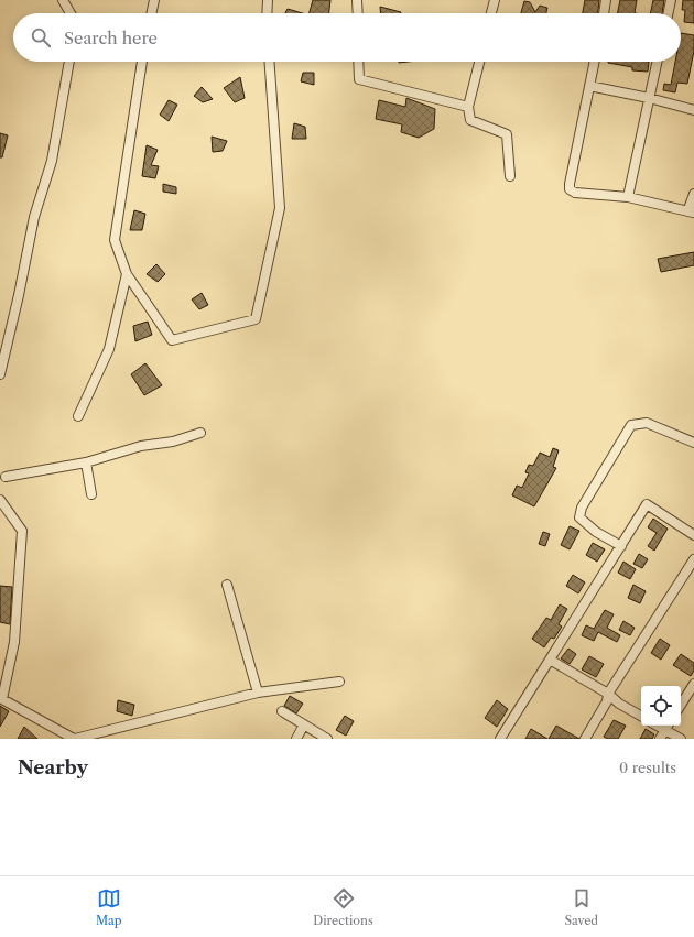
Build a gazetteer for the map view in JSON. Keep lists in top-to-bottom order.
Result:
{
  "page": {
    "search": "Search here",
    "heading": ["Nearby", "0 results"],
    "nav": ["Map", "Directions", "Saved"]
  }
}
